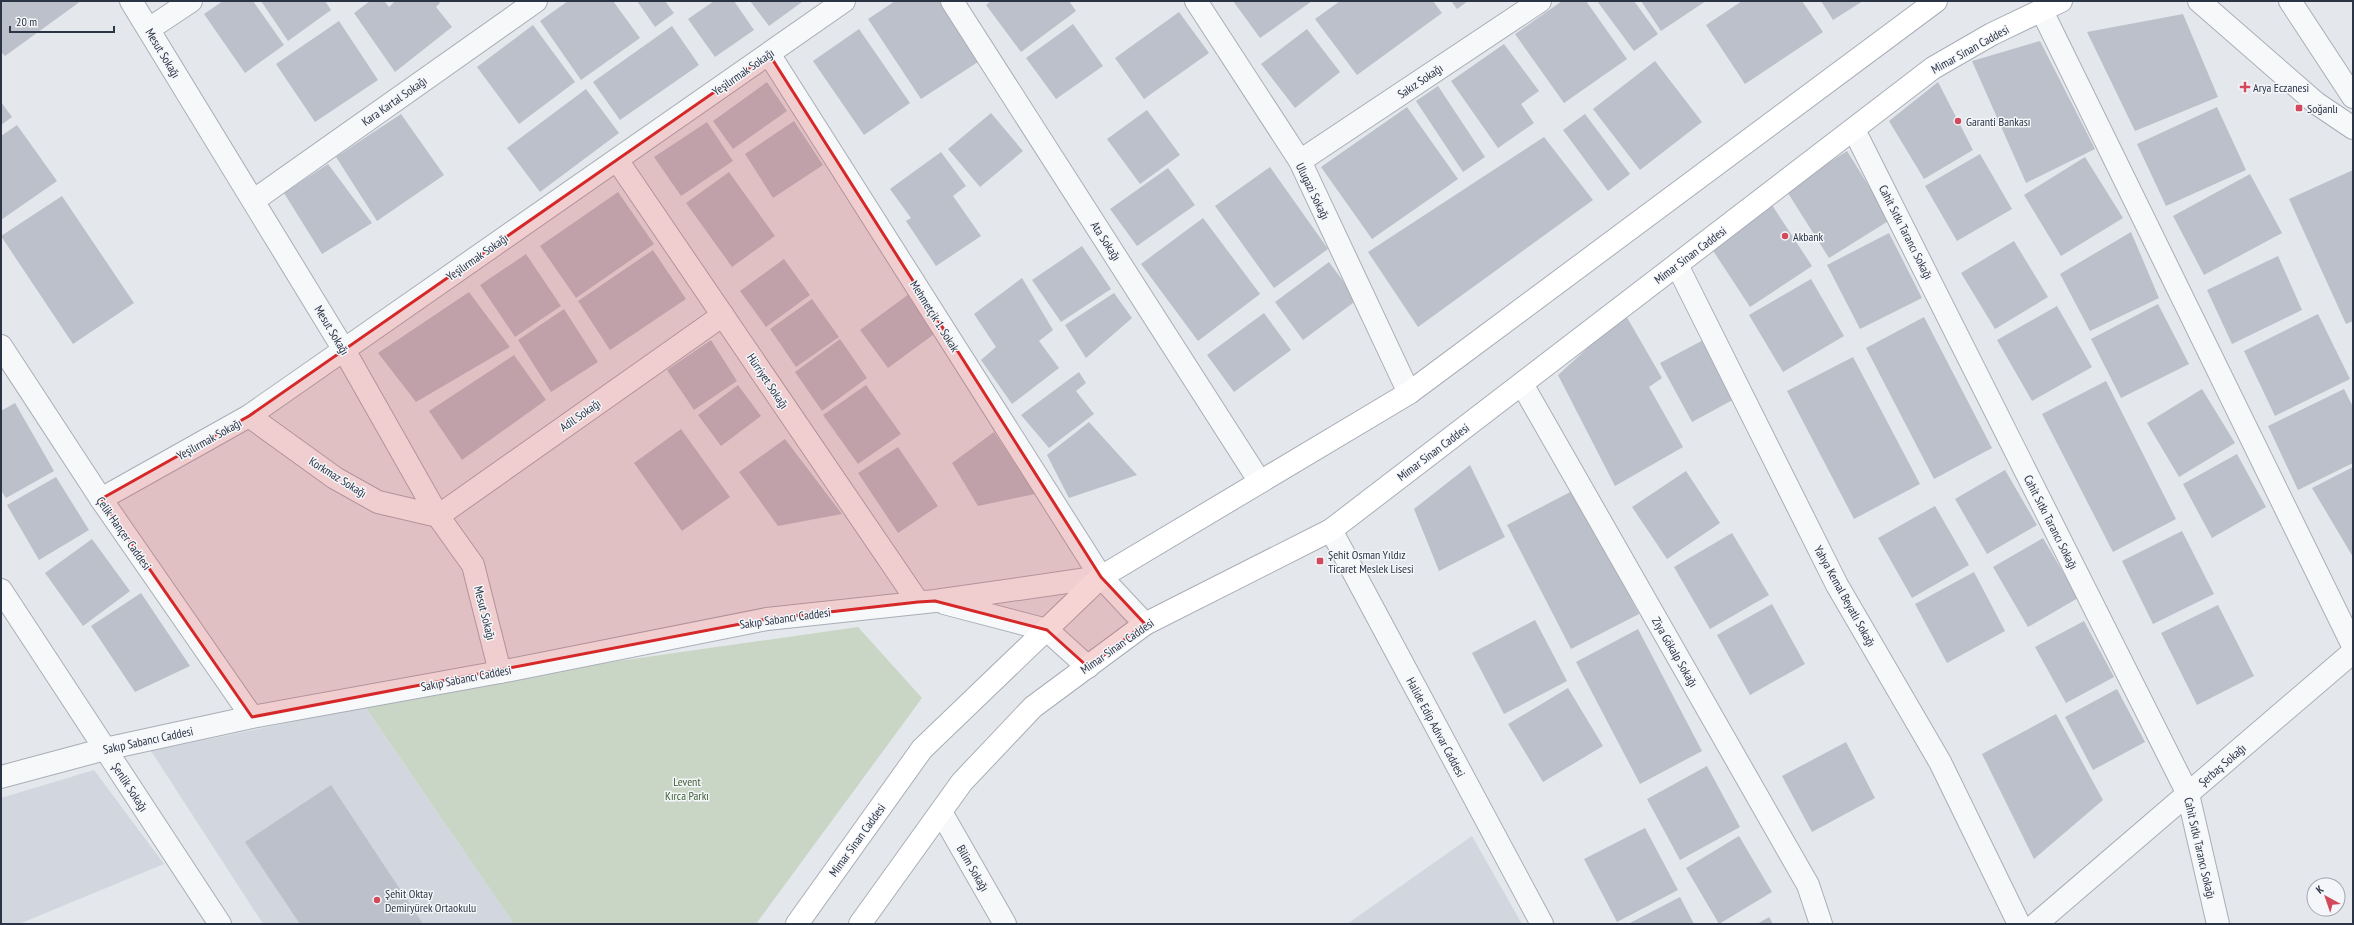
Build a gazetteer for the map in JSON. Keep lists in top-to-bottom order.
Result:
{
  "streets": {
    "main road": ["Mimar Sinan Caddesi"],
    "street": [
      "Mesut Sokağı",
      "Yeşilırmak Sokağı",
      "Sakız Sokağı",
      "Kara Kartal Sokağı",
      "Ulugazi Sokağı",
      "Cahit Sıtkı Tarancı Sokağı",
      "Ata Sokağı",
      "Mehmetçik 1. Sokak",
      "Hürriyet Sokağı",
      "Adil Sokağı",
      "Korkmaz Sokağı",
      "Çelik Hançer Caddesi",
      "Yahya Kemal Beyatlı Sokağı",
      "Sakıp Sabancı Caddesi",
      "Ziya Gökalp Sokağı",
      "Halide Edip Adıvar Caddesi",
      "Şerbaş Sokağı",
      "Şenlik Sokağı",
      "Bilim Sokağı"
    ]
  },
  "crossings": [
    ["Mimar Sinan Caddesi", "Ulugazi Sokağı"],
    ["Mimar Sinan Caddesi", "Cahit Sıtkı Tarancı Sokağı"],
    ["Mimar Sinan Caddesi", "Ata Sokağı"],
    ["Mimar Sinan Caddesi", "Mehmetçik 1. Sokak"],
    ["Mimar Sinan Caddesi", "Yahya Kemal Beyatlı Sokağı"],
    ["Mimar Sinan Caddesi", "Sakıp Sabancı Caddesi"],
    ["Mimar Sinan Caddesi", "Ziya Gökalp Sokağı"],
    ["Mimar Sinan Caddesi", "Halide Edip Adıvar Caddesi"],
    ["Mimar Sinan Caddesi", "Bilim Sokağı"],
    ["Mesut Sokağı", "Yeşilırmak Sokağı"],
    ["Mesut Sokağı", "Kara Kartal Sokağı"],
    ["Mesut Sokağı", "Adil Sokağı"],
    ["Mesut Sokağı", "Korkmaz Sokağı"],
    ["Mesut Sokağı", "Sakıp Sabancı Caddesi"],
    ["Yeşilırmak Sokağı", "Mehmetçik 1. Sokak"],
    ["Yeşilırmak Sokağı", "Hürriyet Sokağı"],
    ["Yeşilırmak Sokağı", "Korkmaz Sokağı"],
    ["Yeşilırmak Sokağı", "Çelik Hançer Caddesi"],
    ["Sakız Sokağı", "Ulugazi Sokağı"],
    ["Cahit Sıtkı Tarancı Sokağı", "Şerbaş Sokağı"],
    ["Mehmetçik 1. Sokak", "Sakıp Sabancı Caddesi"],
    ["Hürriyet Sokağı", "Adil Sokağı"],
    ["Hürriyet Sokağı", "Sakıp Sabancı Caddesi"],
    ["Adil Sokağı", "Korkmaz Sokağı"],
    ["Çelik Hançer Caddesi", "Sakıp Sabancı Caddesi"],
    ["Sakıp Sabancı Caddesi", "Şenlik Sokağı"]
  ],
  "parks": ["Levent Kırca Parkı"],
  "places": {
    "health": ["Arya Eczanesi"],
    "transit": ["Soğanlı", "Şehit Osman Yıldız Ticaret Meslek Lisesi"],
    "other": ["Garanti Bankası", "Akbank", "Şehit Oktay Demiryürek Ortaokulu"]
  },
  "scale_bar": "20 m",
  "north": "top left"
}
